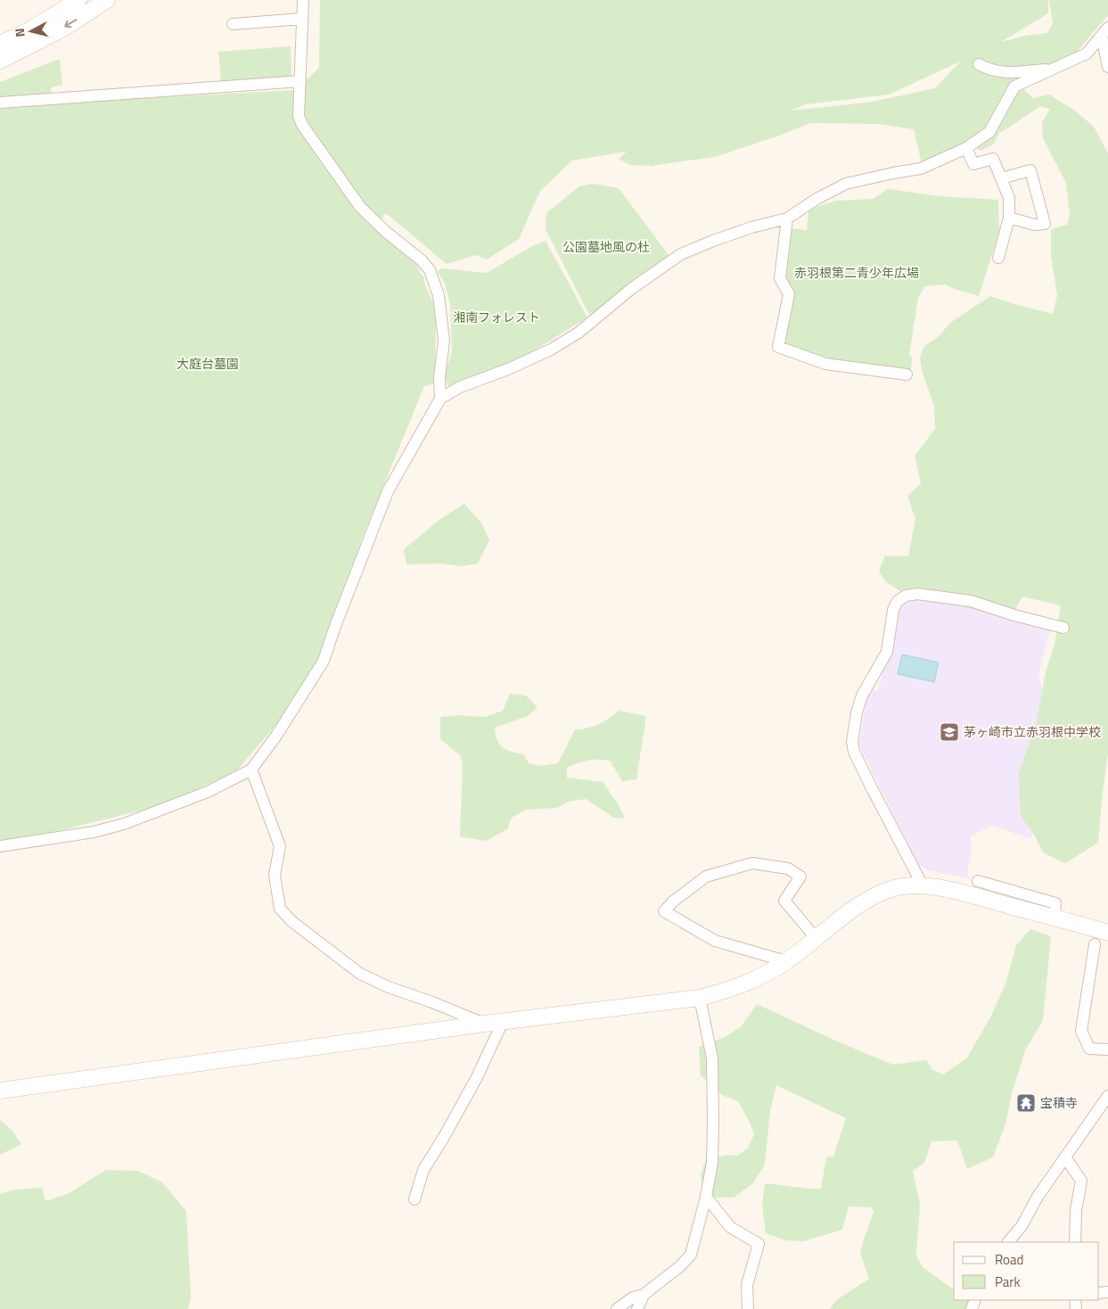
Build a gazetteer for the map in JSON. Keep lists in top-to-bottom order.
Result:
{
  "parks": [
    "公園墓地風の杜",
    "赤羽根第二青少年広場",
    "湘南フォレスト",
    "大庭台墓園"
  ],
  "places": {
    "school or university": ["茅ヶ崎市立赤羽根中学校"],
    "temple": ["宝積寺"]
  },
  "legend": ["Road", "Park"],
  "north": "left"
}
